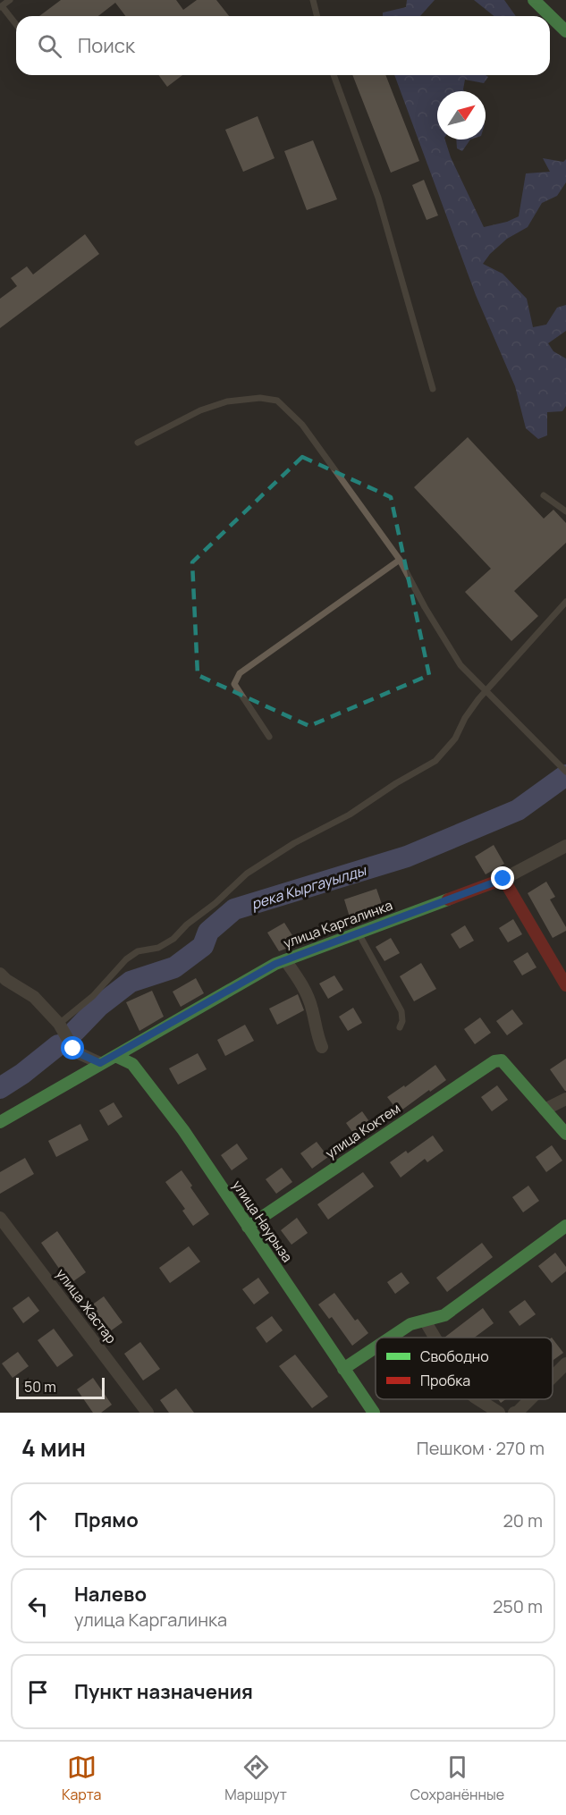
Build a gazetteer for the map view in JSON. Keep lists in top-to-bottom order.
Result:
{
  "streets": {
    "main road": ["улица Каргалинка", "улица Коктем", "улица Наурыза"],
    "street": ["улица Жастар"]
  },
  "crossings": [
    ["улица Каргалинка", "улица Наурыза"],
    ["улица Коктем", "улица Наурыза"]
  ],
  "water": ["река Кыргауылды"],
  "legend": ["Свободно", "Пробка"],
  "scale_bar": "50 m",
  "north": "top right",
  "page": {
    "search": "Поиск",
    "scale": "50 m",
    "heading": ["4 мин", "Пешком · 270 m"],
    "list": [
      ["Прямо", "20 m"],
      ["Налево", "улица Каргалинка", "250 m"],
      "Пункт назначения"
    ],
    "nav": ["Карта", "Маршрут", "Сохранённые"]
  }
}
